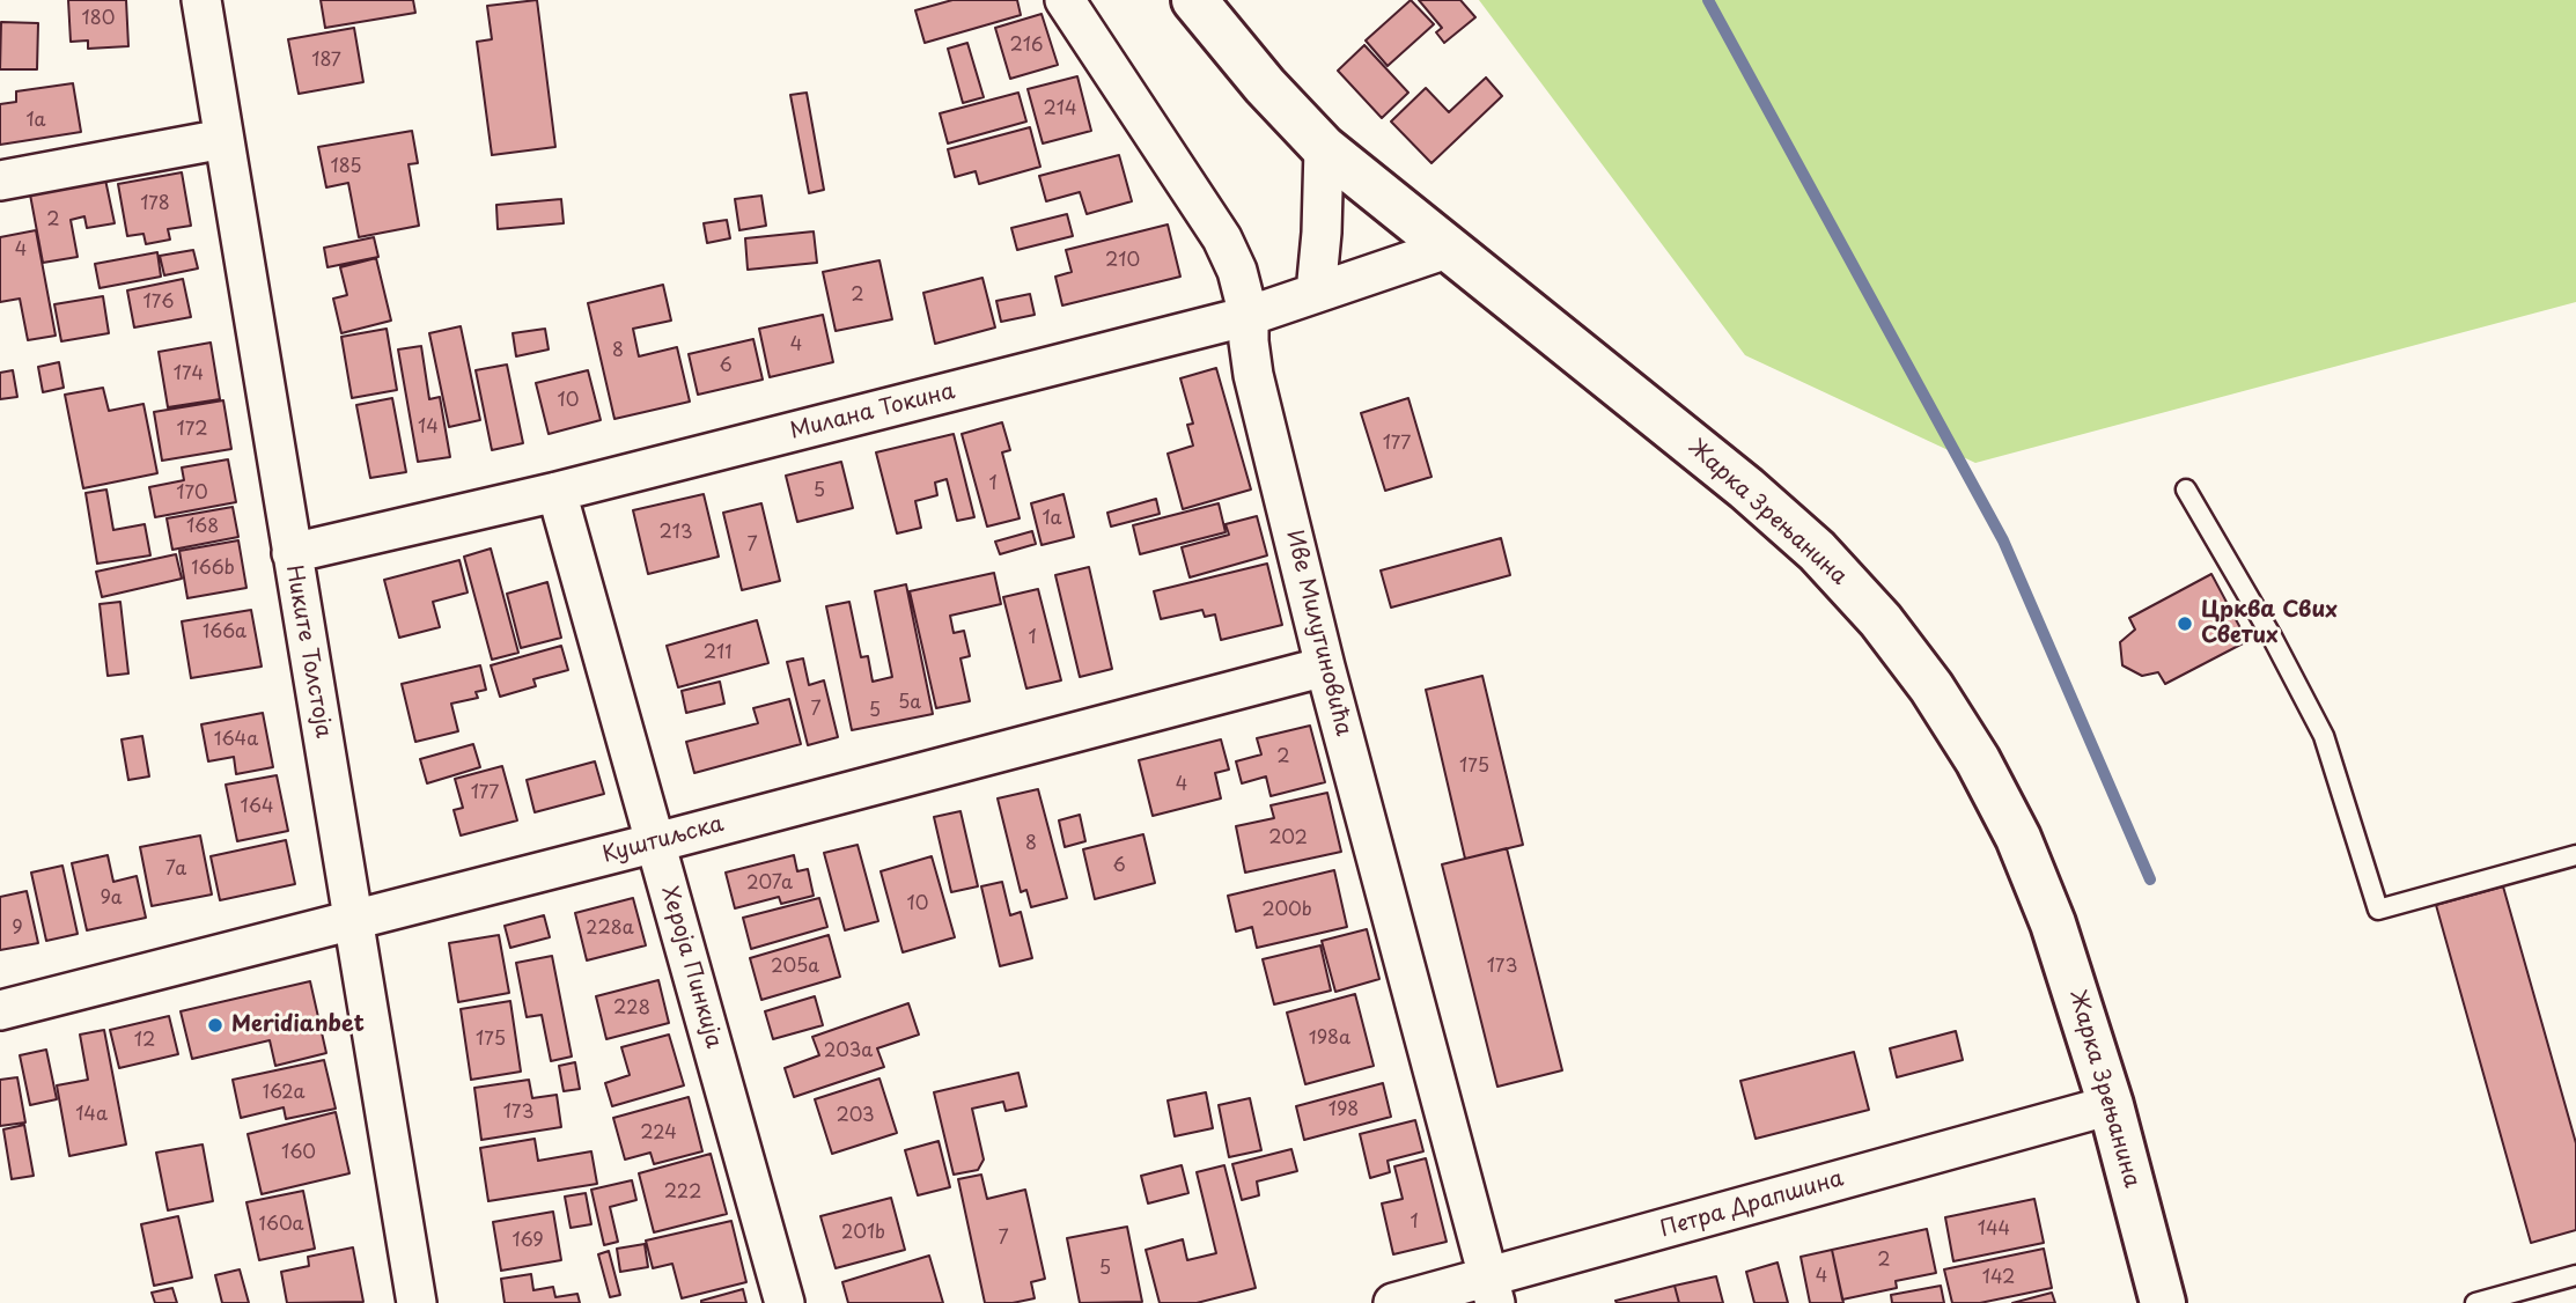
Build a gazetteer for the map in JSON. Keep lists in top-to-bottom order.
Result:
{
  "streets": {
    "main road": ["Жарка Зрењанина"],
    "street": [
      "Милана Токина",
      "Иве Милутиновића",
      "Никите Толстоја",
      "Куштиљска",
      "Хероја Пинкија",
      "Петра Драпшина"
    ]
  },
  "crossings": [
    ["Милана Токина", "Жарка Зрењанина"],
    ["Милана Токина", "Иве Милутиновића"],
    ["Милана Токина", "Никите Толстоја"],
    ["Милана Токина", "Хероја Пинкија"],
    ["Жарка Зрењанина", "Петра Драпшина"],
    ["Иве Милутиновића", "Куштиљска"],
    ["Иве Милутиновића", "Петра Драпшина"],
    ["Никите Толстоја", "Куштиљска"],
    ["Куштиљска", "Хероја Пинкија"]
  ],
  "places": ["Црква Свих Светих", "Meridianbet"],
  "house_numbers": [
    "180",
    "216",
    "187",
    "214",
    "1a",
    "185",
    "178",
    "2",
    "4",
    "210",
    "2",
    "176",
    "4",
    "8",
    "6",
    "174",
    "10",
    "14",
    "172",
    "177",
    "1",
    "5",
    "170",
    "1a",
    "168",
    "213",
    "7",
    "166b",
    "166a",
    "1",
    "211",
    "5a",
    "7",
    "5",
    "164a",
    "2",
    "175",
    "4",
    "177",
    "164",
    "202",
    "8",
    "6",
    "7a",
    "207a",
    "9a",
    "10",
    "200b",
    "9",
    "228a",
    "205a",
    "173",
    "228",
    "198a",
    "175",
    "12",
    "203a",
    "162a",
    "198",
    "173",
    "14a",
    "203",
    "224",
    "160",
    "222",
    "1",
    "160a",
    "144",
    "201b",
    "7",
    "169",
    "2",
    "5",
    "4",
    "142"
  ]
}
